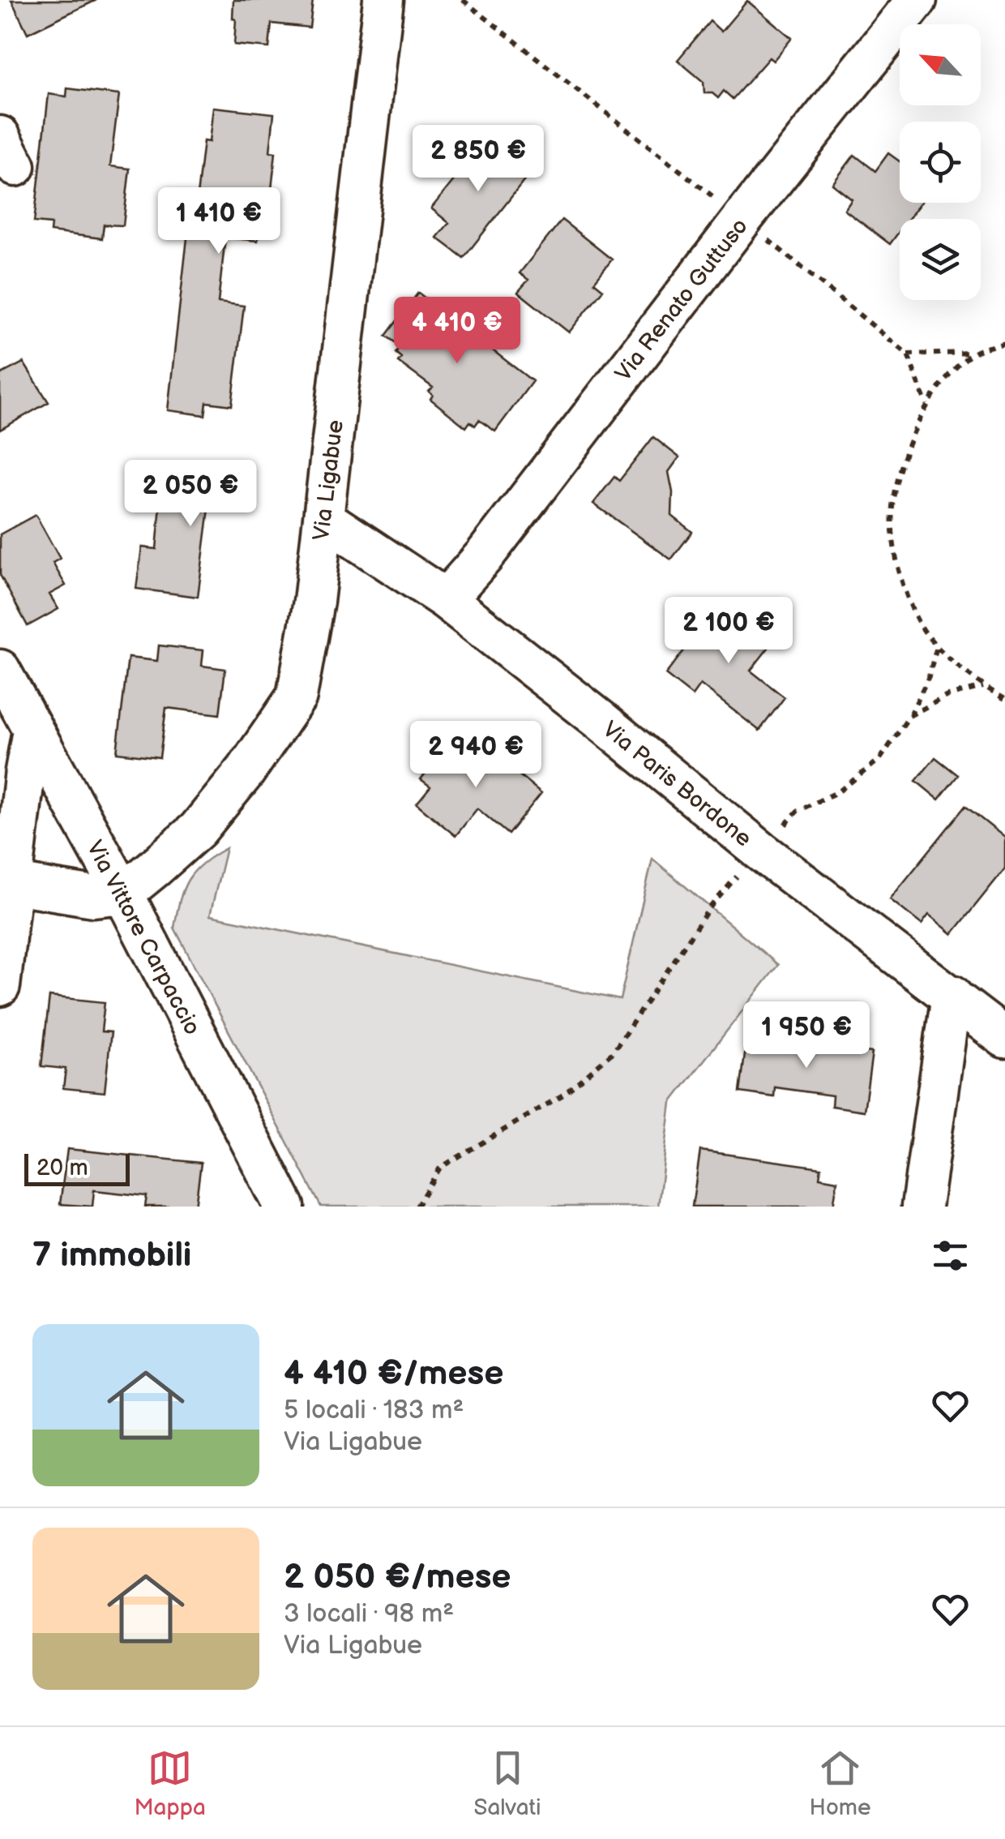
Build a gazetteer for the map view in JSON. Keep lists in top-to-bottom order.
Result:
{
  "streets": {
    "street": [
      "Via Renato Guttuso",
      "Via Ligabue",
      "Via Paris Bordone",
      "Via Vittore Carpaccio"
    ]
  },
  "crossings": [
    ["Via Renato Guttuso", "Via Paris Bordone"],
    ["Via Ligabue", "Via Paris Bordone"],
    ["Via Ligabue", "Via Vittore Carpaccio"]
  ],
  "scale_bar": "20 m",
  "north": "top left",
  "page": {
    "price": [
      "2 850 €",
      "1 410 €",
      "4 410 €",
      "2 050 €",
      "2 100 €",
      "2 940 €",
      "1 950 €"
    ],
    "scale": "20 m",
    "heading": "7 immobili",
    "list": [
      {
        "name": "4 410 €/mese",
        "note": "5 locali · 183 m² · Via Ligabue"
      },
      {
        "name": "2 050 €/mese",
        "note": "3 locali · 98 m² · Via Ligabue"
      }
    ],
    "tabs": ["Mappa", "Salvati", "Home"]
  }
}
